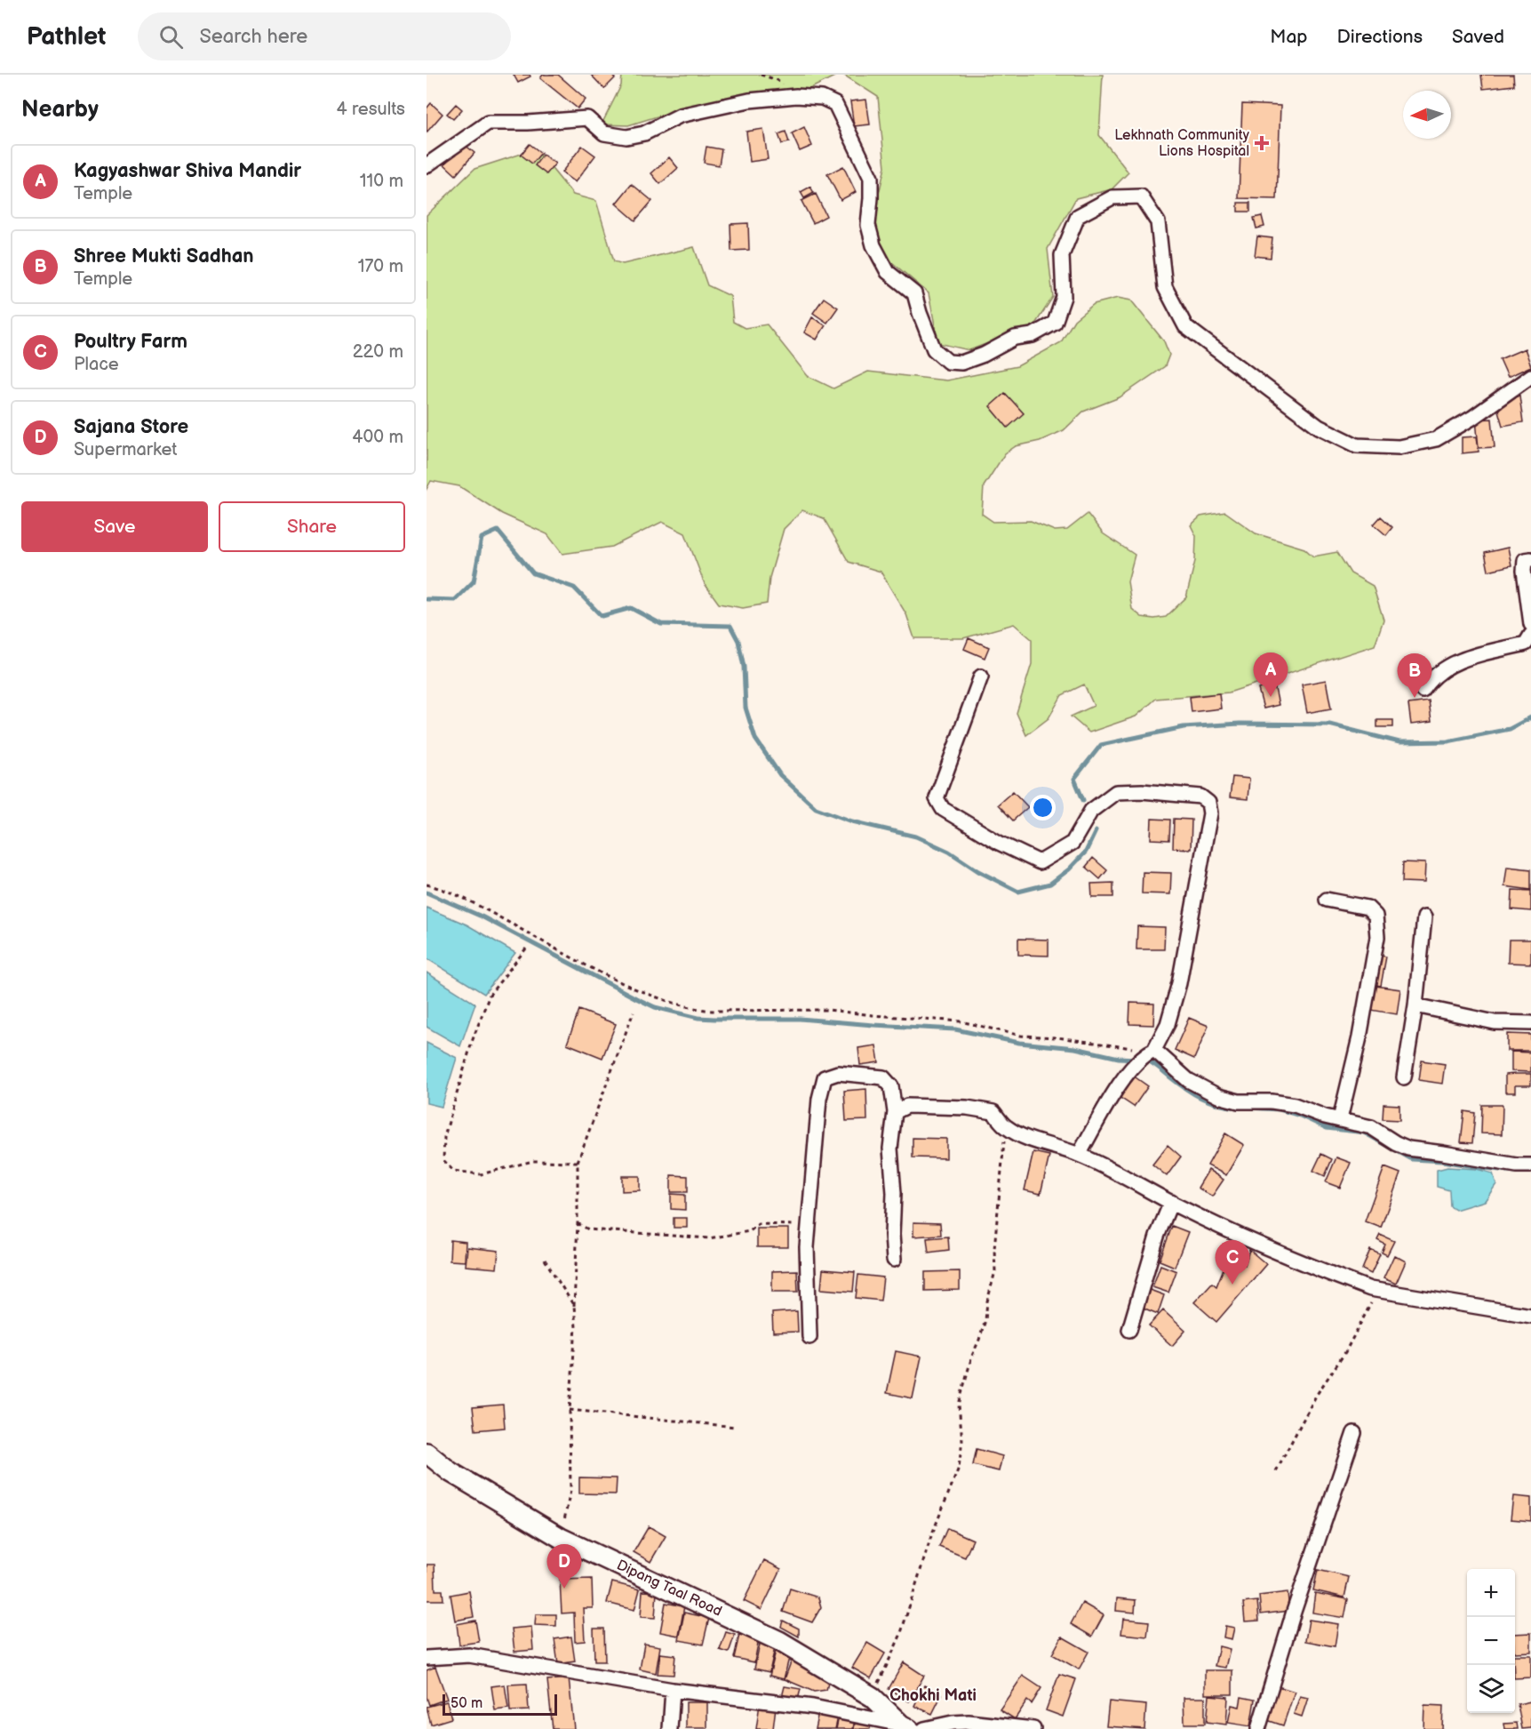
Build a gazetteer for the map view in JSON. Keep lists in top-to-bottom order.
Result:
{
  "streets": {
    "main road": ["Dipang Taal Road"]
  },
  "districts": ["Chokhi Mati"],
  "places": {
    "health": ["Lekhnath Community Lions Hospital"]
  },
  "scale_bar": "50 m",
  "north": "left",
  "page": {
    "header": "Pathlet",
    "search": "Search here",
    "nav": ["Map", "Directions", "Saved"],
    "heading": ["Nearby", "4 results"],
    "list": [
      {
        "mark": "A",
        "name": "Kagyashwar Shiva Mandir",
        "note": "Temple",
        "value": "110 m"
      },
      {
        "mark": "B",
        "name": "Shree Mukti Sadhan",
        "note": "Temple",
        "value": "170 m"
      },
      {
        "mark": "C",
        "name": "Poultry Farm",
        "note": "Place",
        "value": "220 m"
      },
      {
        "mark": "D",
        "name": "Sajana Store",
        "note": "Supermarket",
        "value": "400 m"
      }
    ],
    "buttons": ["Save", "Share"],
    "pins": [
      "A",
      "B",
      "C",
      "D"
    ],
    "map_buttons": ["+", "−"],
    "scale": "50 m"
  }
}
